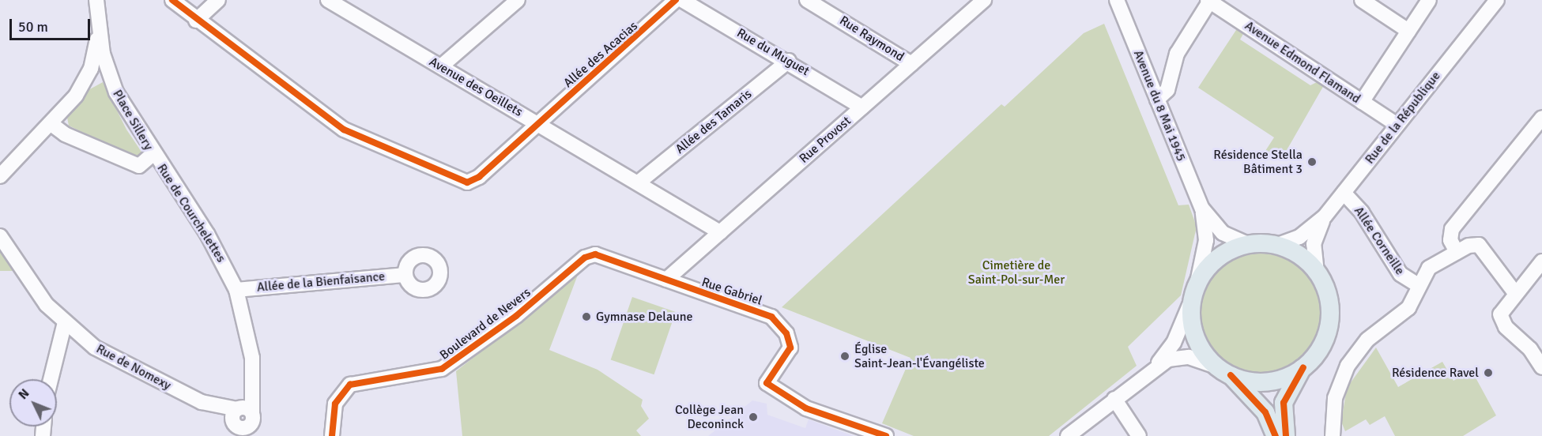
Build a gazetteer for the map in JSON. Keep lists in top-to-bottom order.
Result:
{
  "streets": {
    "street": [
      "Rue Raymond",
      "Rue du Muguet",
      "Allée des Acacias",
      "Avenue Edmond Flamand",
      "Avenue des Oeillets",
      "Avenue du 8 Mai 1945",
      "Rue de la République",
      "Place Sillery",
      "Allée des Tamaris",
      "Rue Provost",
      "Rue de Courchelettes",
      "Allée Corneille",
      "Allée de la Bienfaisance",
      "Rue Gabriel",
      "Boulevard de Nevers",
      "Rue de Nomexy"
    ]
  },
  "crossings": [
    ["Rue Raymond", "Rue Provost"],
    ["Rue du Muguet", "Allée des Tamaris"],
    ["Rue du Muguet", "Rue Provost"],
    ["Allée des Acacias", "Avenue des Oeillets"],
    ["Avenue Edmond Flamand", "Rue de la République"],
    ["Avenue des Oeillets", "Allée des Tamaris"],
    ["Avenue des Oeillets", "Rue Provost"],
    ["Avenue du 8 Mai 1945", "Rue de la République"],
    ["Rue de la République", "Allée Corneille"],
    ["Place Sillery", "Rue de Courchelettes"],
    ["Rue Provost", "Rue Gabriel"],
    ["Rue de Courchelettes", "Allée de la Bienfaisance"],
    ["Rue de Courchelettes", "Rue de Nomexy"],
    ["Rue Gabriel", "Boulevard de Nevers"]
  ],
  "parks": ["Cimetière de Saint-Pol-sur-Mer"],
  "places": [
    "Résidence Stella Bâtiment 3",
    "Gymnase Delaune",
    "Église Saint-Jean-l'Évangéliste",
    "Résidence Ravel",
    "Collège Jean Deconinck"
  ],
  "scale_bar": "50 m",
  "north": "top left"
}
